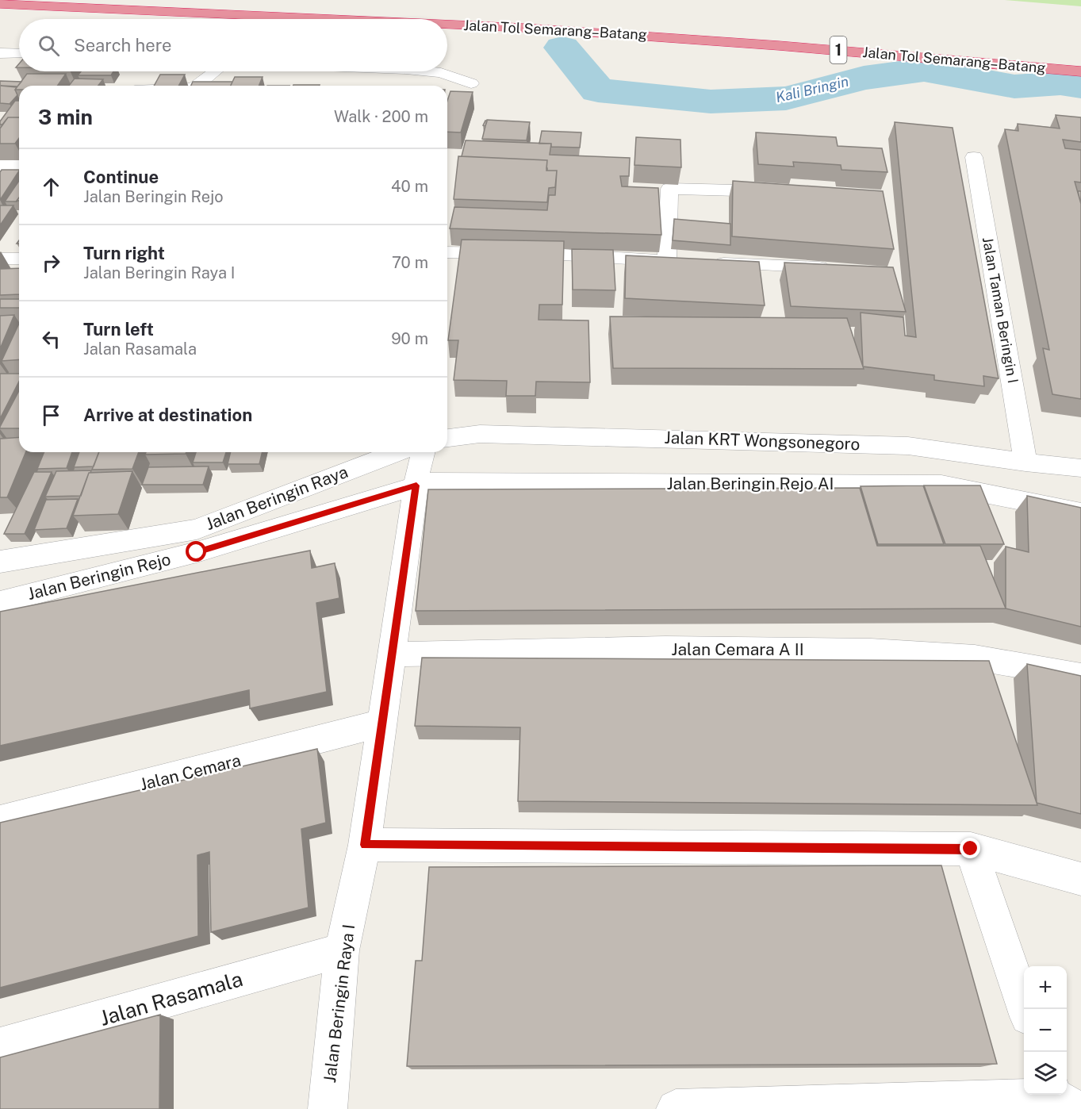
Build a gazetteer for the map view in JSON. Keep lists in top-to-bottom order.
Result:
{
  "streets": {
    "highway": ["Jalan Tol Semarang–Batang", "1"],
    "street": [
      "Jalan Taman Beringin I",
      "Jalan KRT Wongsonegoro",
      "Jalan Beringin Rejo AI",
      "Jalan Beringin Raya",
      "Jalan Beringin Rejo",
      "Jalan Cemara A II",
      "Jalan Cemara",
      "Jalan Rasamala",
      "Jalan Beringin Raya I"
    ]
  },
  "crossings": [
    ["Jalan Taman Beringin I", "Jalan KRT Wongsonegoro"],
    ["Jalan Beringin Rejo AI", "Jalan Beringin Rejo"],
    ["Jalan Beringin Rejo AI", "Jalan Beringin Raya I"],
    ["Jalan Beringin Rejo", "Jalan Beringin Raya I"],
    ["Jalan Cemara A II", "Jalan Beringin Raya I"],
    ["Jalan Cemara", "Jalan Beringin Raya I"],
    ["Jalan Rasamala", "Jalan Beringin Raya I"]
  ],
  "water": ["Kali Bringin"],
  "page": {
    "search": "Search here",
    "heading": ["3 min", "Walk · 200 m"],
    "list": [
      ["Continue", "Jalan Beringin Rejo", "40 m"],
      ["Turn right", "Jalan Beringin Raya I", "70 m"],
      ["Turn left", "Jalan Rasamala", "90 m"],
      "Arrive at destination"
    ],
    "map_buttons": ["+", "−"]
  }
}
